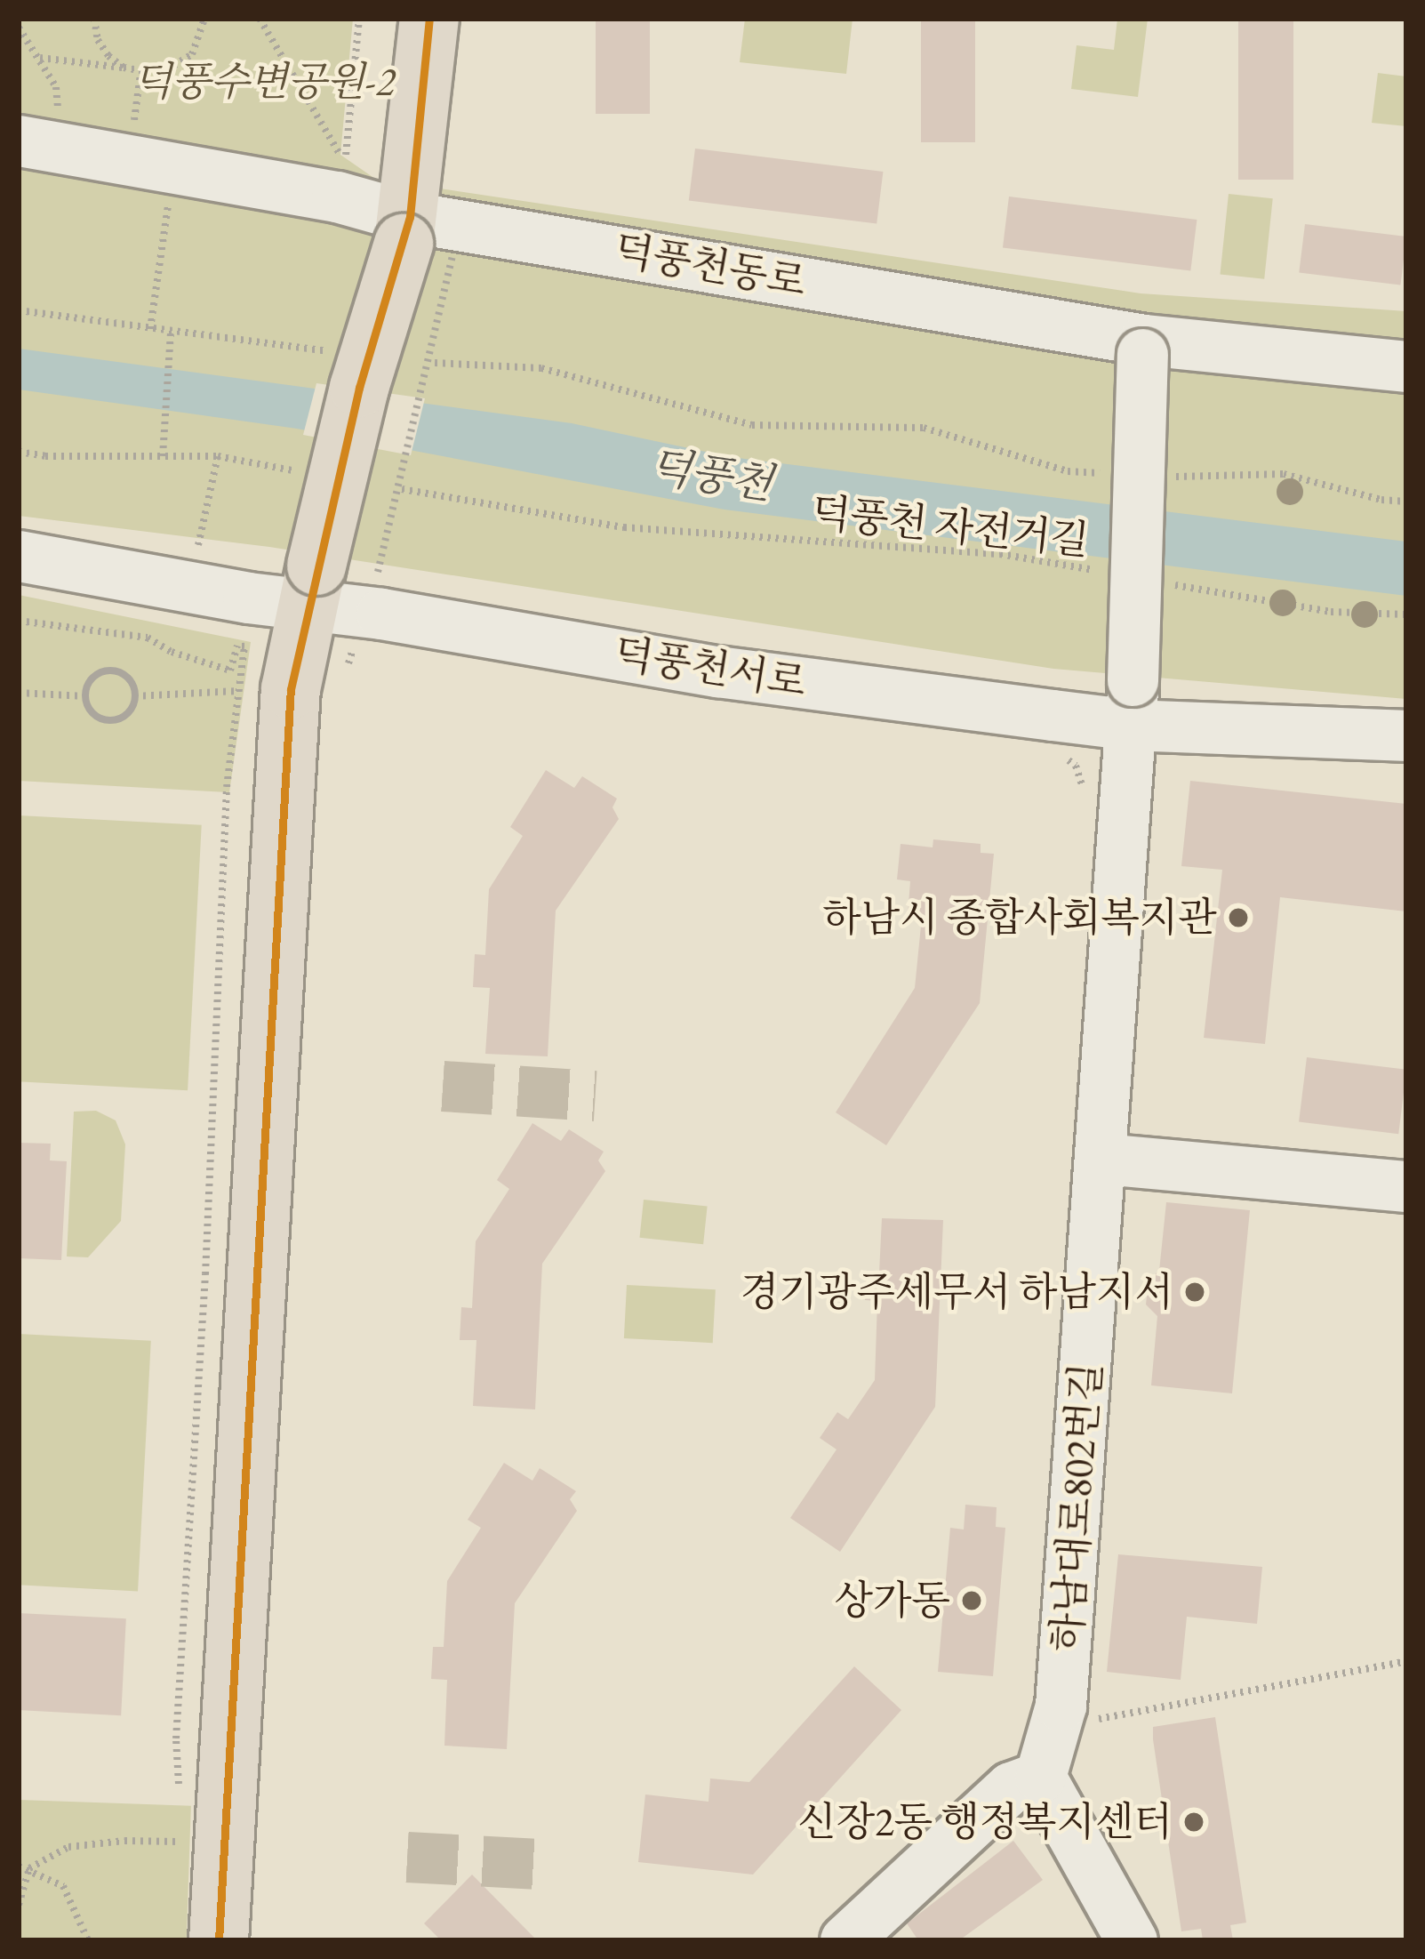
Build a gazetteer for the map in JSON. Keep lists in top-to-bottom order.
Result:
{
  "streets": {
    "street": ["덕풍천동로", "덕풍천서로", "하남대로802번길"],
    "path": ["덕풍천 자전거길"]
  },
  "crossings": [
    ["덕풍천동로", "하남대로802번길"],
    ["덕풍천서로", "하남대로802번길"]
  ],
  "water": ["덕풍천"],
  "parks": ["덕풍수변공원-2"],
  "places": [
    "하남시 종합사회복지관",
    "경기광주세무서 하남지서",
    "상가동",
    "신장2동 행정복지센터"
  ]
}
